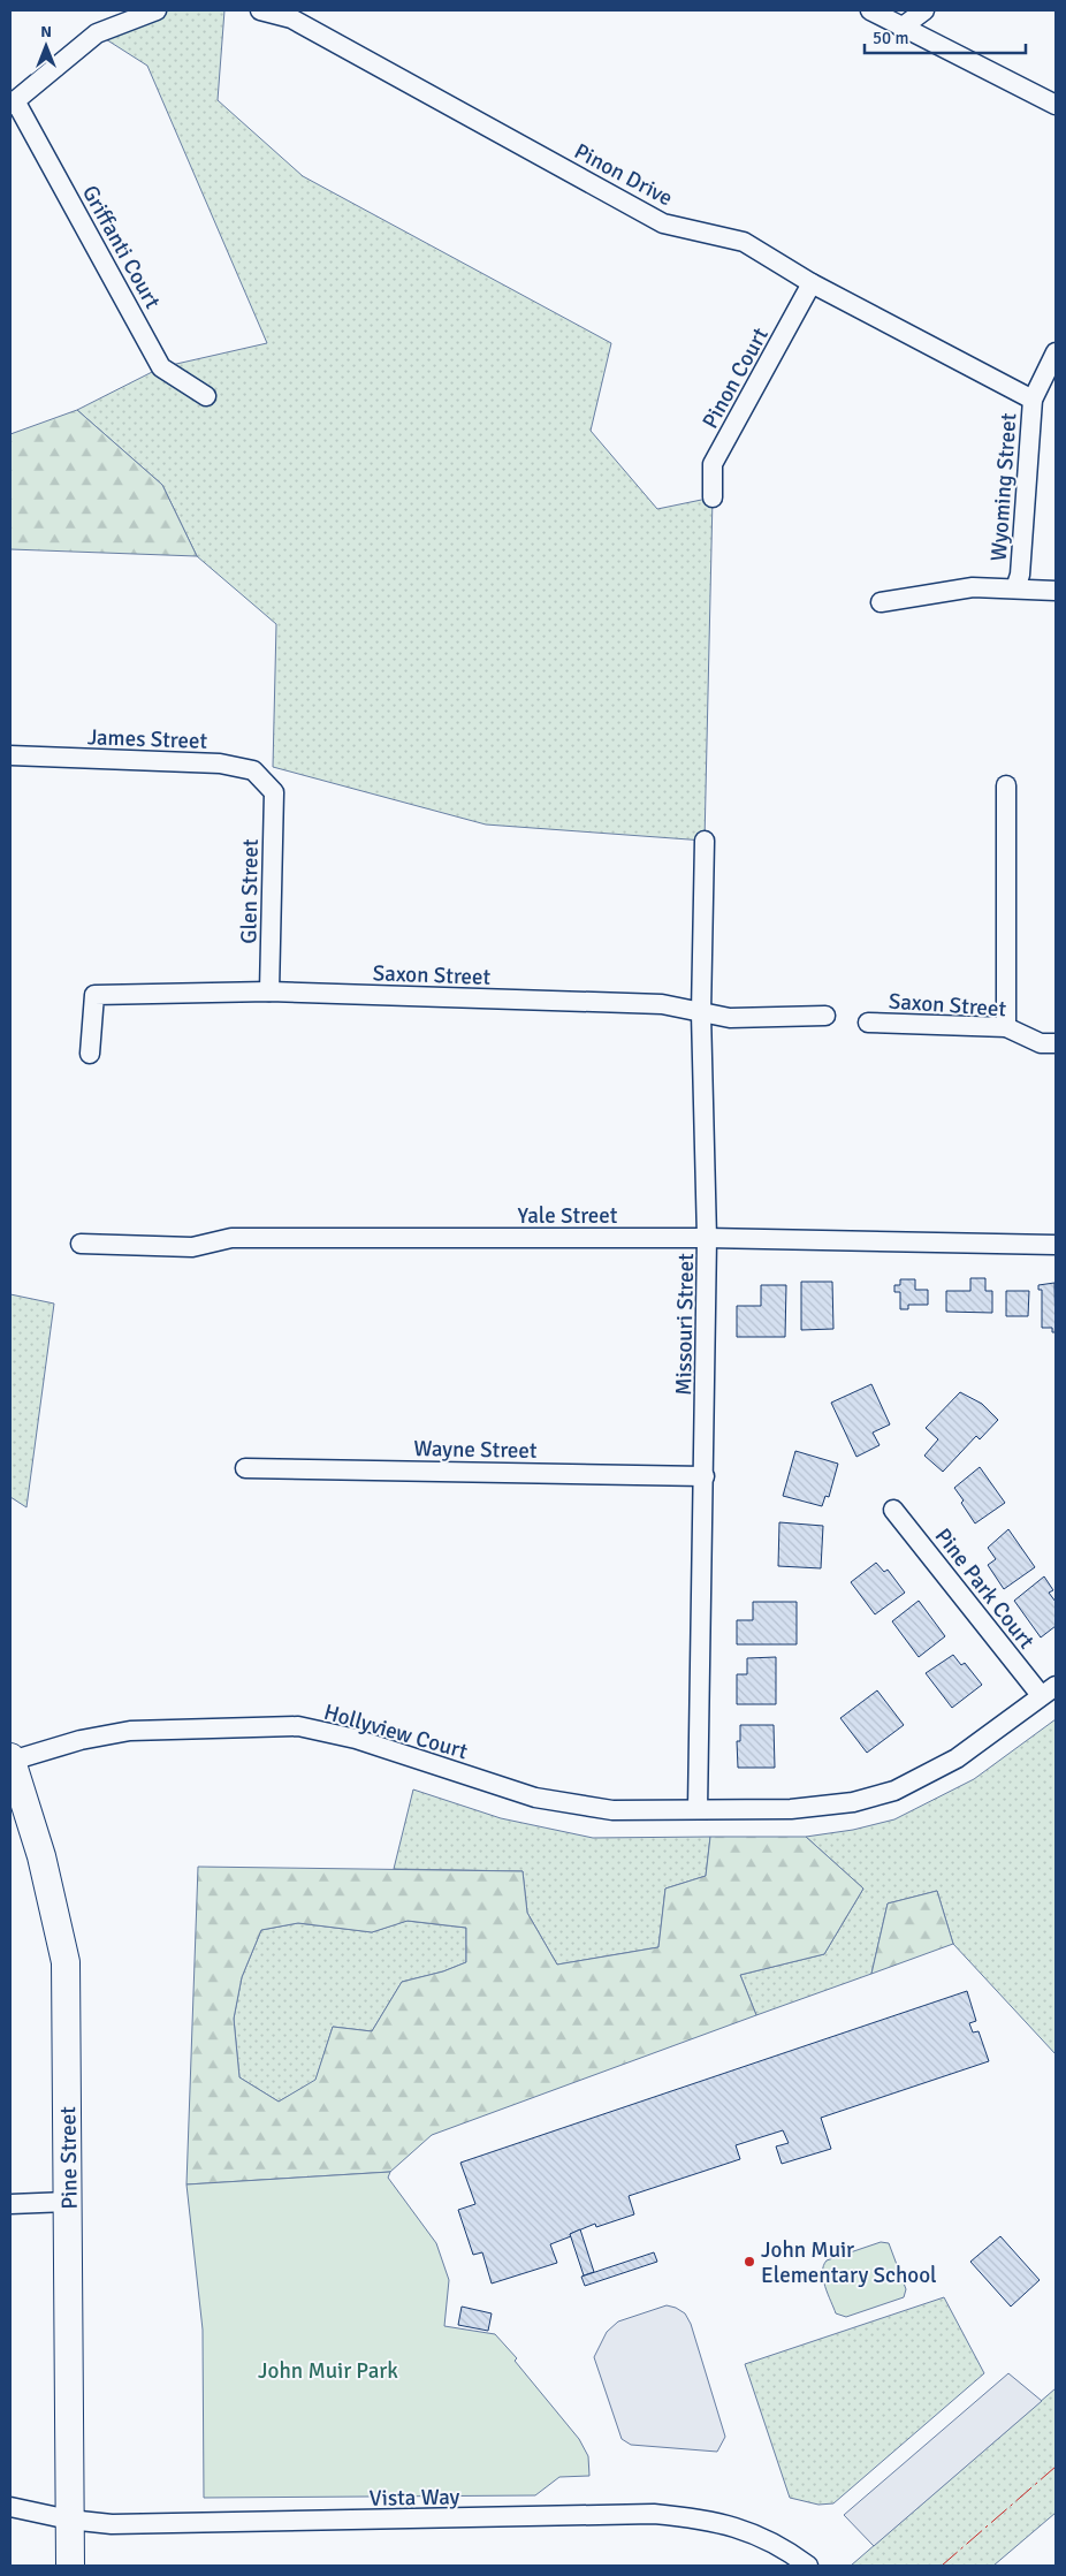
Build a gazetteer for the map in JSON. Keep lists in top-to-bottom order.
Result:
{
  "streets": {
    "street": [
      "Pinon Drive",
      "Griffanti Court",
      "Pinon Court",
      "Wyoming Street",
      "James Street",
      "Glen Street",
      "Saxon Street",
      "Yale Street",
      "Missouri Street",
      "Wayne Street",
      "Pine Park Court",
      "Hollyview Court",
      "Pine Street",
      "Vista Way"
    ]
  },
  "crossings": [
    ["Pinon Drive", "Pinon Court"],
    ["Pinon Drive", "Wyoming Street"],
    ["James Street", "Glen Street"],
    ["Glen Street", "Saxon Street"],
    ["Saxon Street", "Missouri Street"],
    ["Yale Street", "Missouri Street"],
    ["Missouri Street", "Wayne Street"],
    ["Missouri Street", "Hollyview Court"],
    ["Pine Park Court", "Hollyview Court"],
    ["Hollyview Court", "Pine Street"],
    ["Pine Street", "Vista Way"]
  ],
  "parks": ["John Muir Park"],
  "places": ["John Muir Elementary School"],
  "scale_bar": "50 m",
  "north": "top"
}
